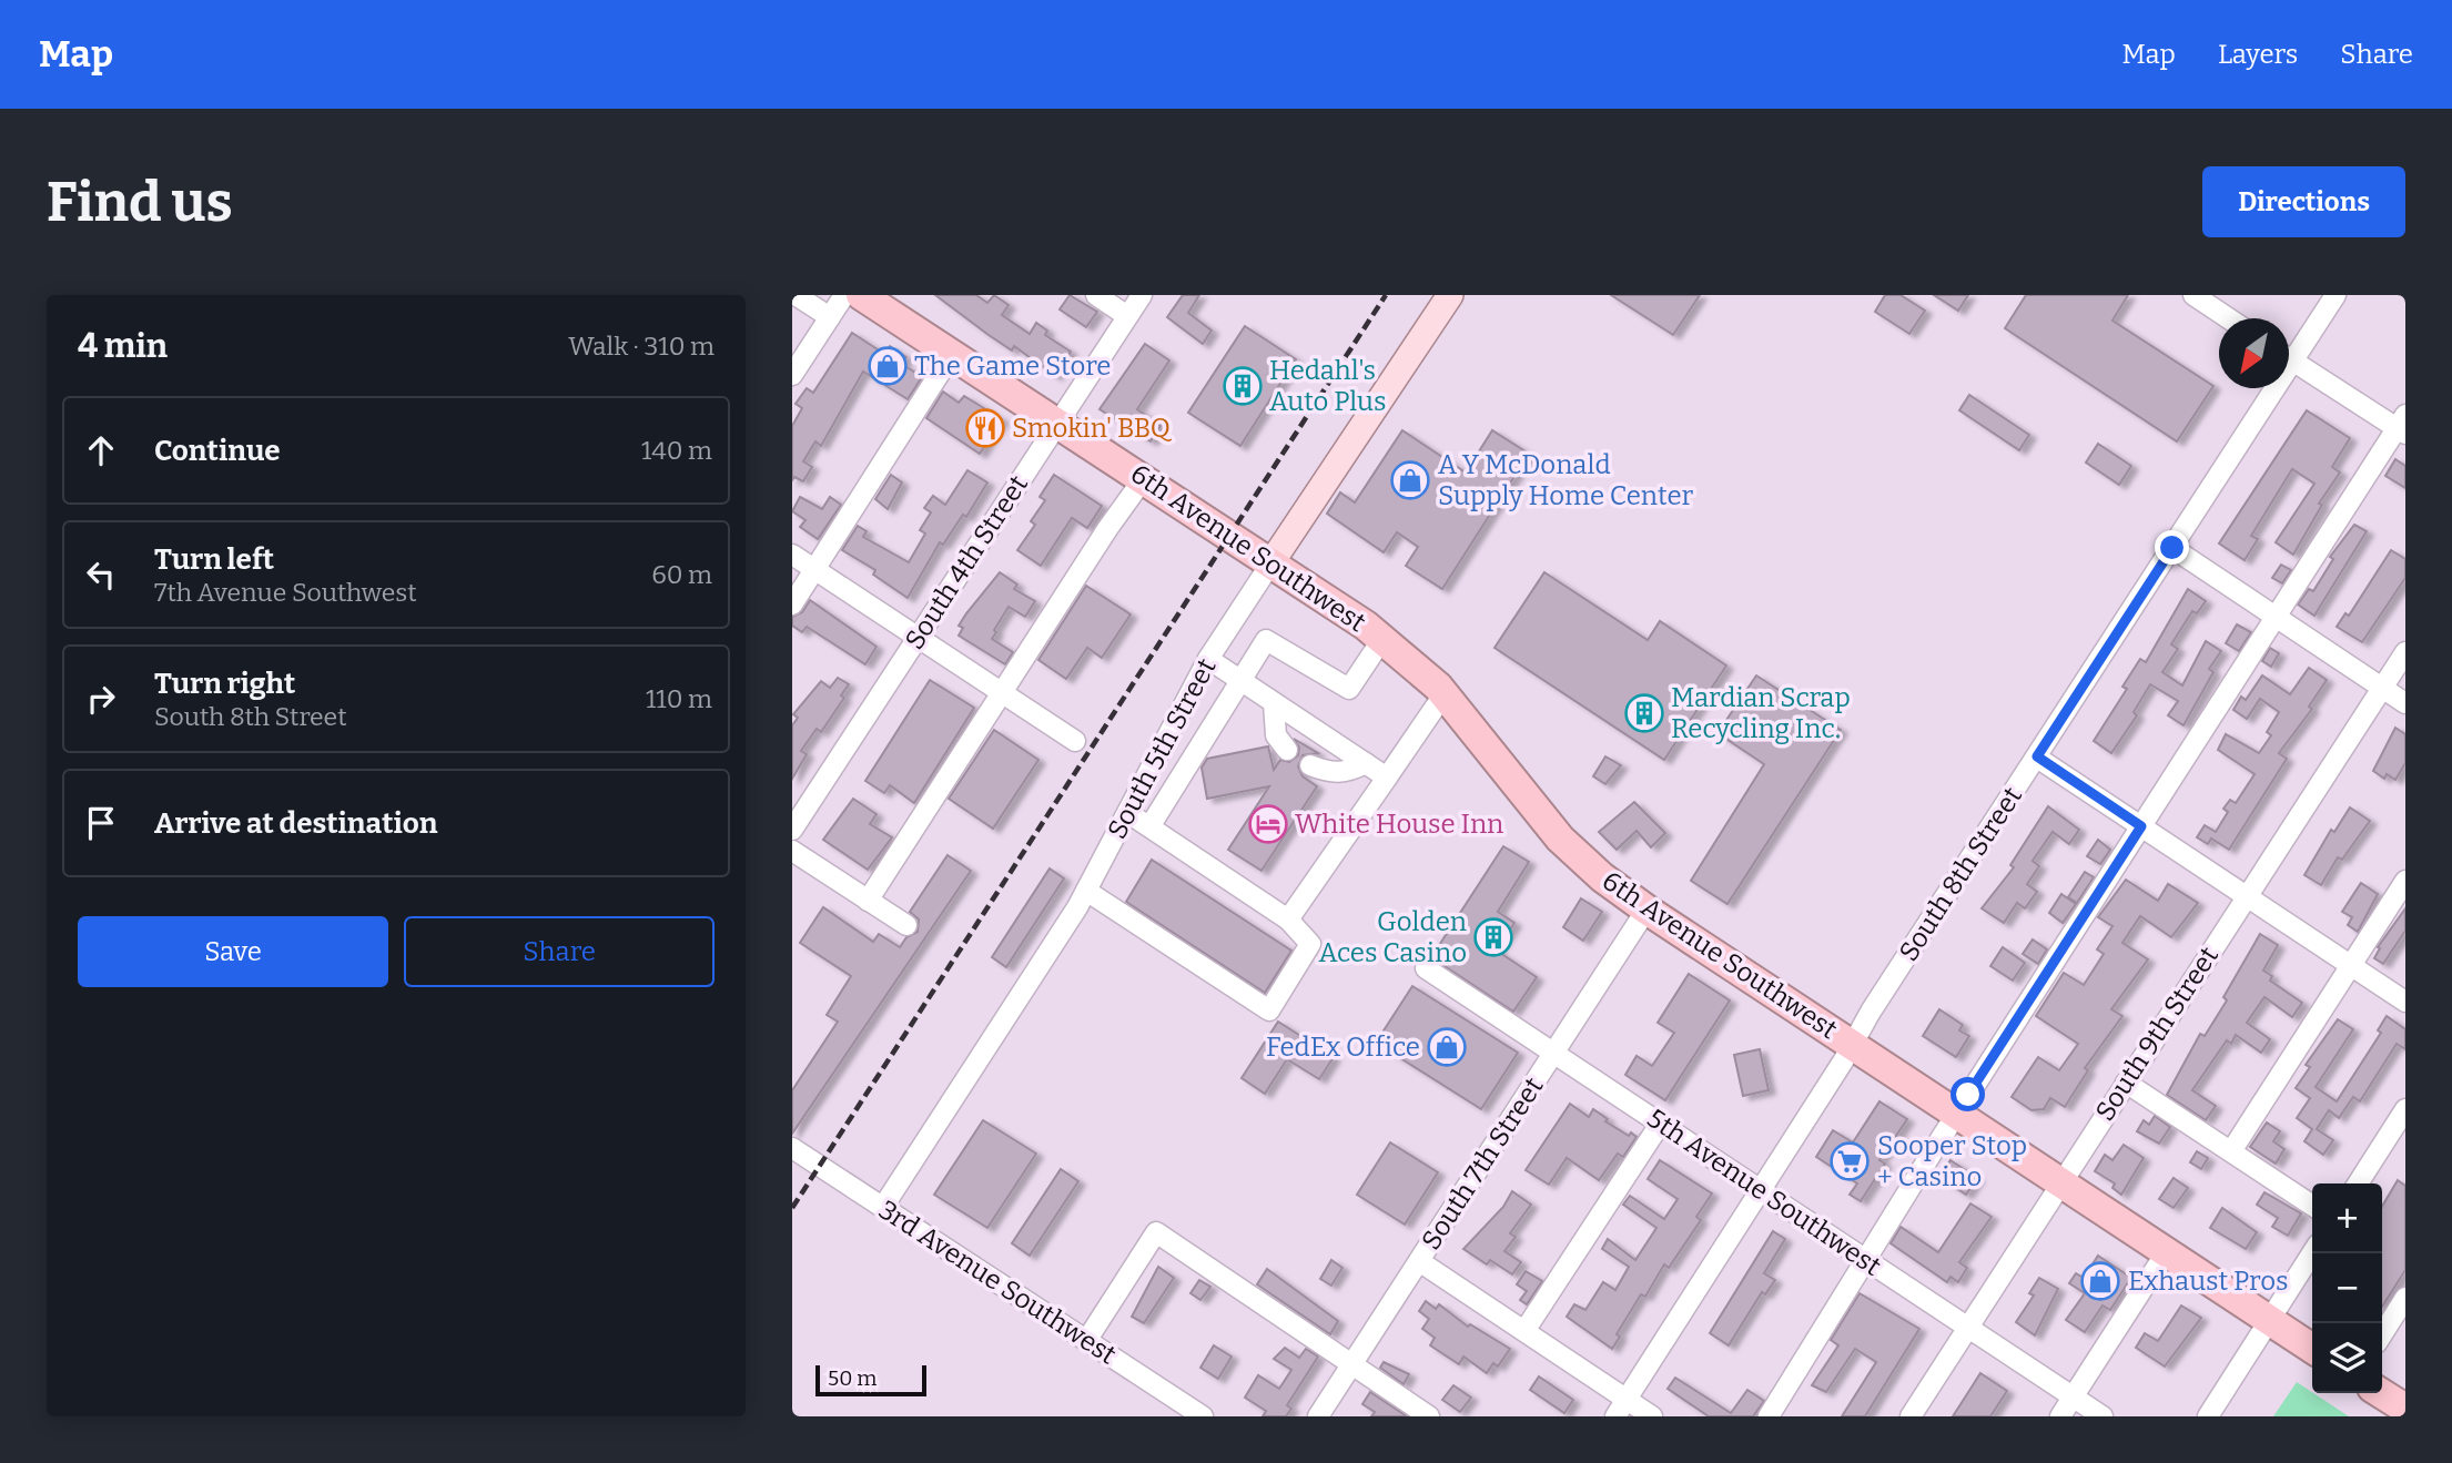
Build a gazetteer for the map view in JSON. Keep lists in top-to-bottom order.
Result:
{
  "streets": {
    "highway": ["6th Avenue Southwest"],
    "main road": ["South 5th Street"],
    "street": [
      "South 4th Street",
      "South 8th Street",
      "South 9th Street",
      "South 7th Street",
      "5th Avenue Southwest",
      "3rd Avenue Southwest"
    ]
  },
  "crossings": [
    ["6th Avenue Southwest", "South 4th Street"],
    ["6th Avenue Southwest", "South 5th Street"],
    ["6th Avenue Southwest", "South 8th Street"],
    ["6th Avenue Southwest", "South 9th Street"],
    ["6th Avenue Southwest", "South 7th Street"],
    ["South 5th Street", "3rd Avenue Southwest"],
    ["South 8th Street", "5th Avenue Southwest"],
    ["South 9th Street", "5th Avenue Southwest"],
    ["South 7th Street", "5th Avenue Southwest"]
  ],
  "places": {
    "shop": [
      "The Game Store",
      "A Y McDonald Supply Home Center",
      "FedEx Office",
      "Exhaust Pros"
    ],
    "building": ["Hedahl's Auto Plus", "Mardian Scrap Recycling Inc.", "Golden Aces Casino"],
    "restaurant": ["Smokin' BBQ"],
    "hotel": ["White House Inn"],
    "supermarket": ["Sooper Stop + Casino"]
  },
  "scale_bar": "50 m",
  "north": "bottom left",
  "page": {
    "header": "Map",
    "nav": ["Map", "Layers", "Share"],
    "buttons": [
      "Directions",
      ["Save", "Share"]
    ],
    "title": "Find us",
    "heading": ["4 min", "Walk · 310 m"],
    "list": [
      ["Continue", "140 m"],
      ["Turn left", "7th Avenue Southwest", "60 m"],
      ["Turn right", "South 8th Street", "110 m"],
      "Arrive at destination"
    ],
    "map_buttons": ["+", "−"],
    "scale": "50 m"
  }
}
